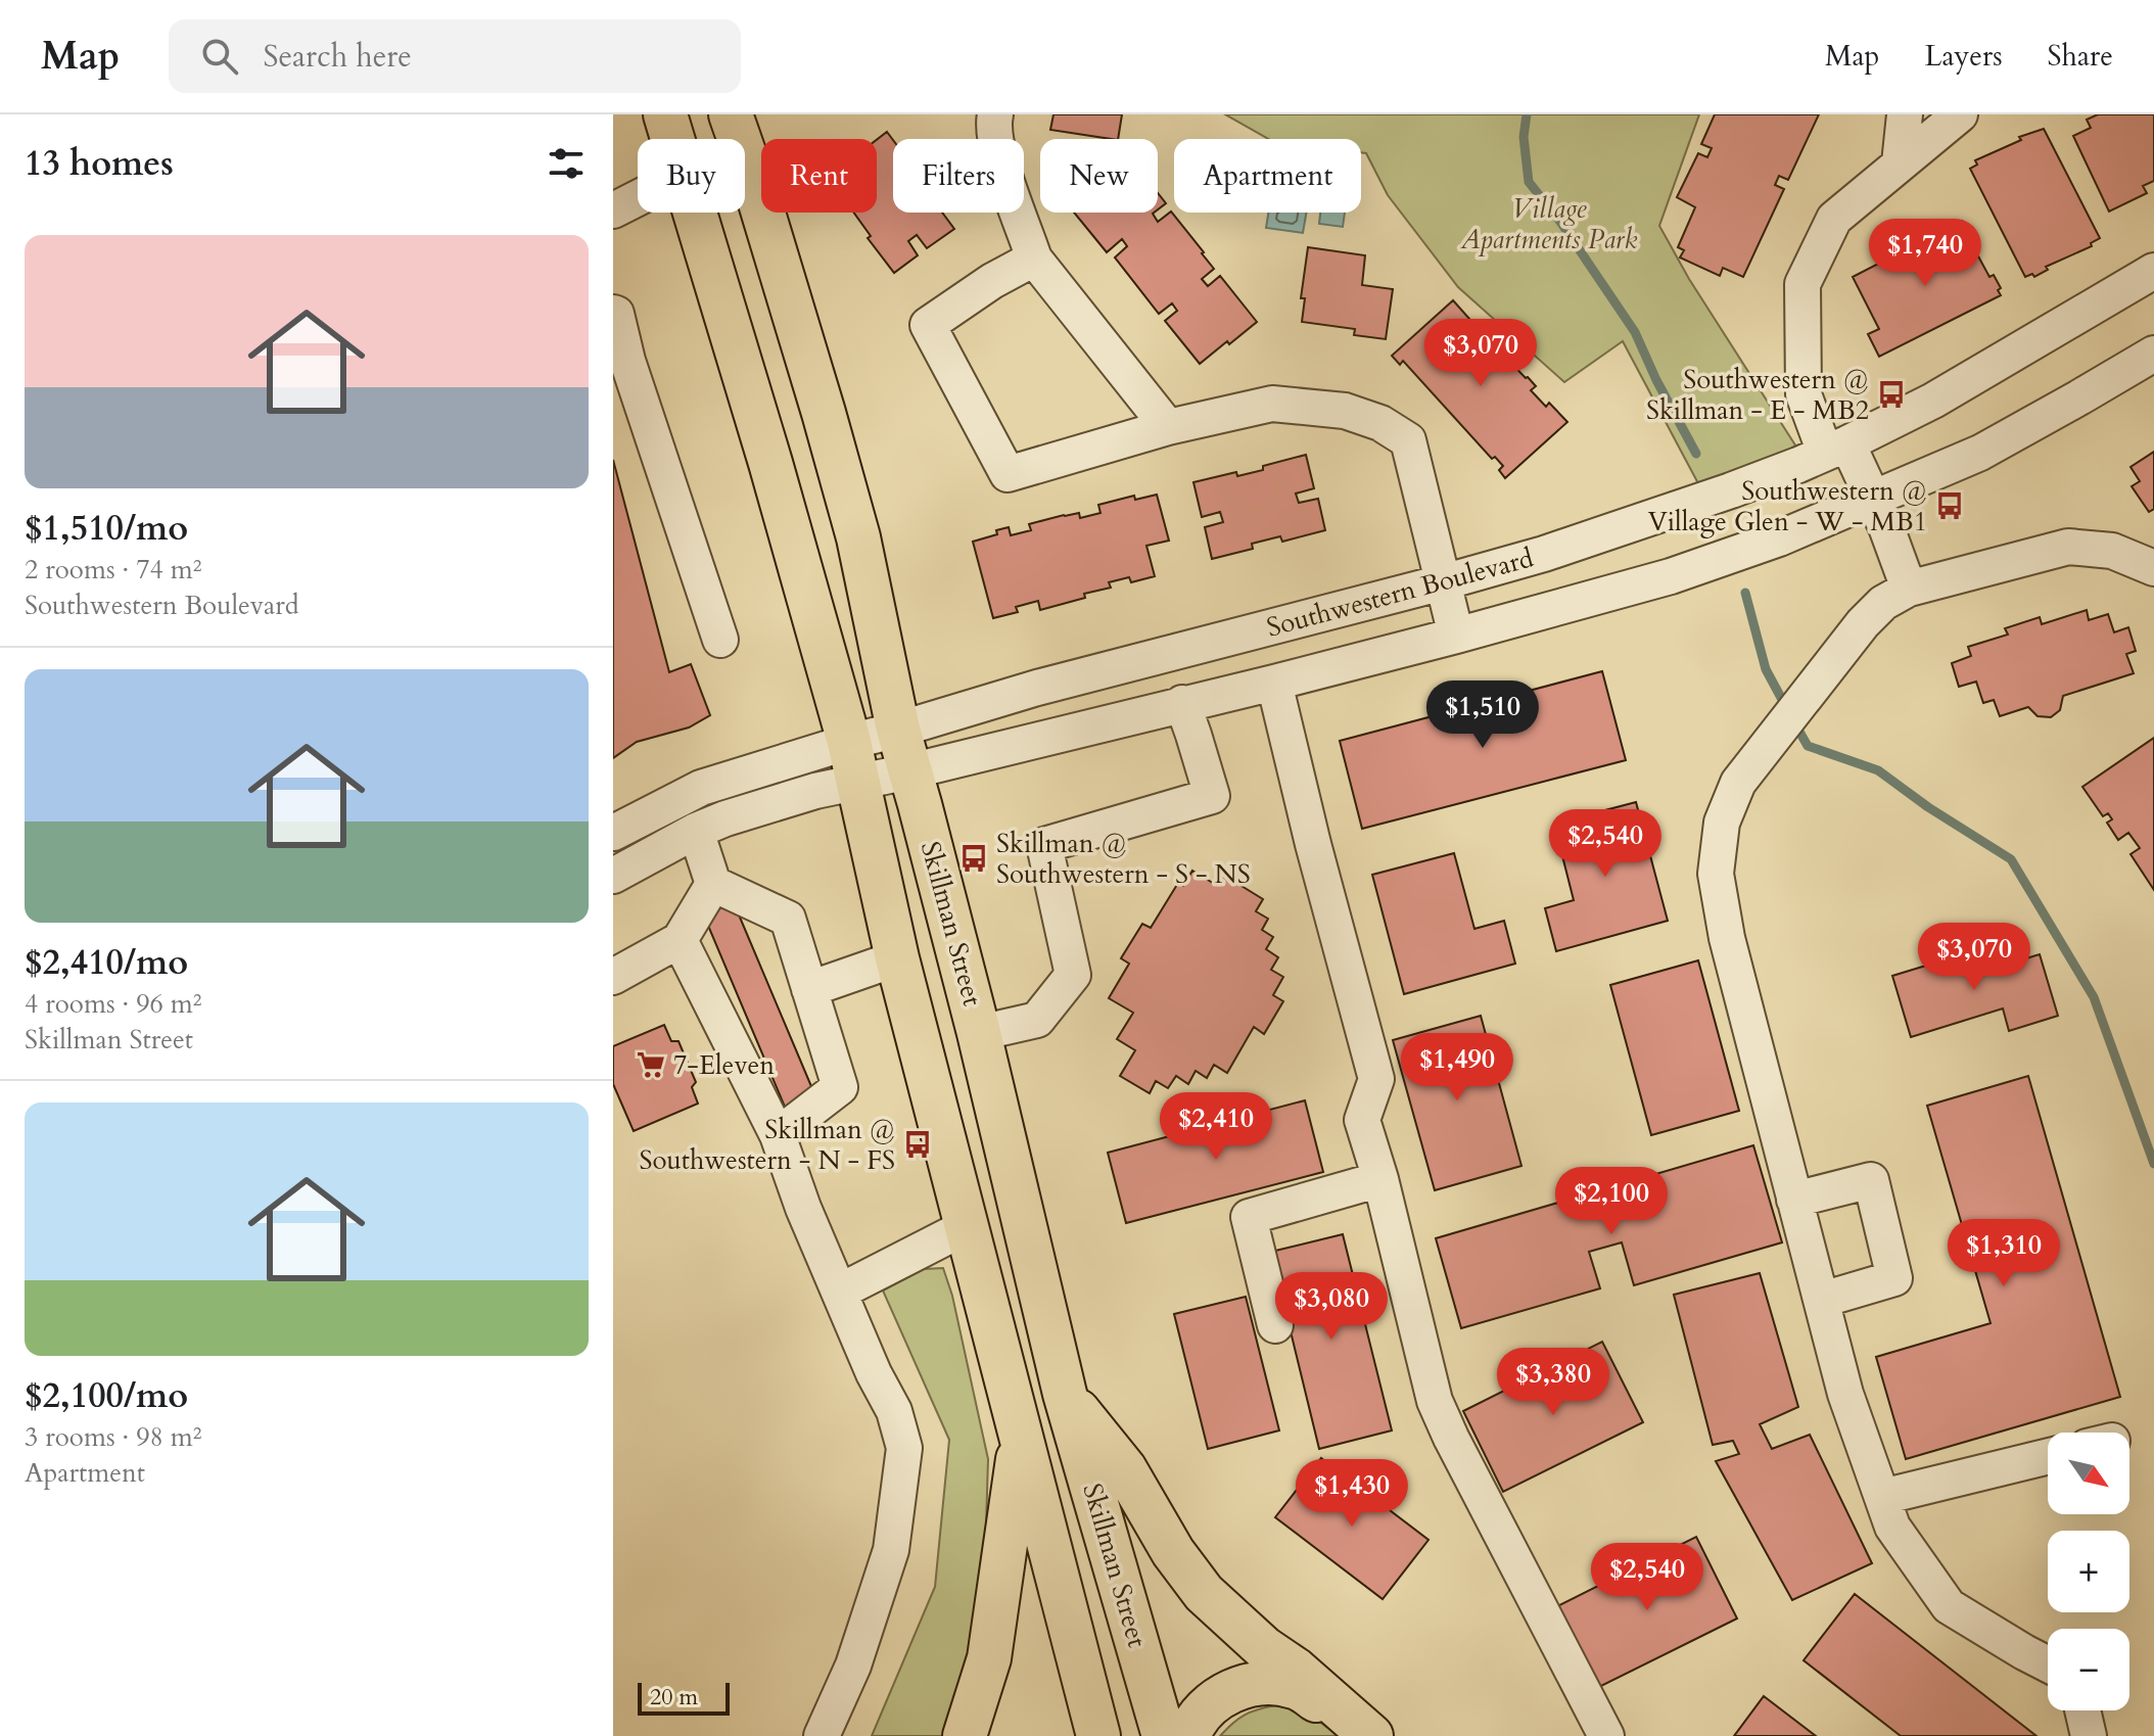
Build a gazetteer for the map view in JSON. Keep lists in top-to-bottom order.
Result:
{
  "streets": {
    "main road": ["Skillman Street"],
    "street": ["Southwestern Boulevard"]
  },
  "crossings": [
    ["Southwestern Boulevard", "Skillman Street"]
  ],
  "parks": ["Village Apartments Park"],
  "places": {
    "bus stop": [
      "Southwestern @ Skillman - E - MB2",
      "Southwestern @ Village Glen - W - MB1",
      "Skillman @ Southwestern - S - NS",
      "Skillman @ Southwestern - N - FS"
    ],
    "supermarket": ["7-Eleven"]
  },
  "scale_bar": "20 m",
  "north": "bottom right",
  "page": {
    "header": "Map",
    "search": "Search here",
    "nav": ["Map", "Layers", "Share"],
    "heading": "13 homes",
    "chip": [
      "Buy",
      "Rent",
      "Filters",
      "New",
      "Apartment"
    ],
    "list": [
      {
        "name": "$1,510/mo",
        "note": "2 rooms · 74 m² · Southwestern Boulevard"
      },
      {
        "name": "$2,410/mo",
        "note": "4 rooms · 96 m² · Skillman Street"
      },
      {
        "name": "$2,100/mo",
        "note": "3 rooms · 98 m² · Apartment"
      }
    ],
    "price": [
      "$1,740",
      "$3,070",
      "$1,510",
      "$2,540",
      "$3,070",
      "$1,490",
      "$2,410",
      "$2,100",
      "$1,310",
      "$3,080",
      "$3,380",
      "$1,430",
      "$2,540"
    ],
    "map_buttons": ["+", "−"],
    "scale": "20 m"
  }
}
